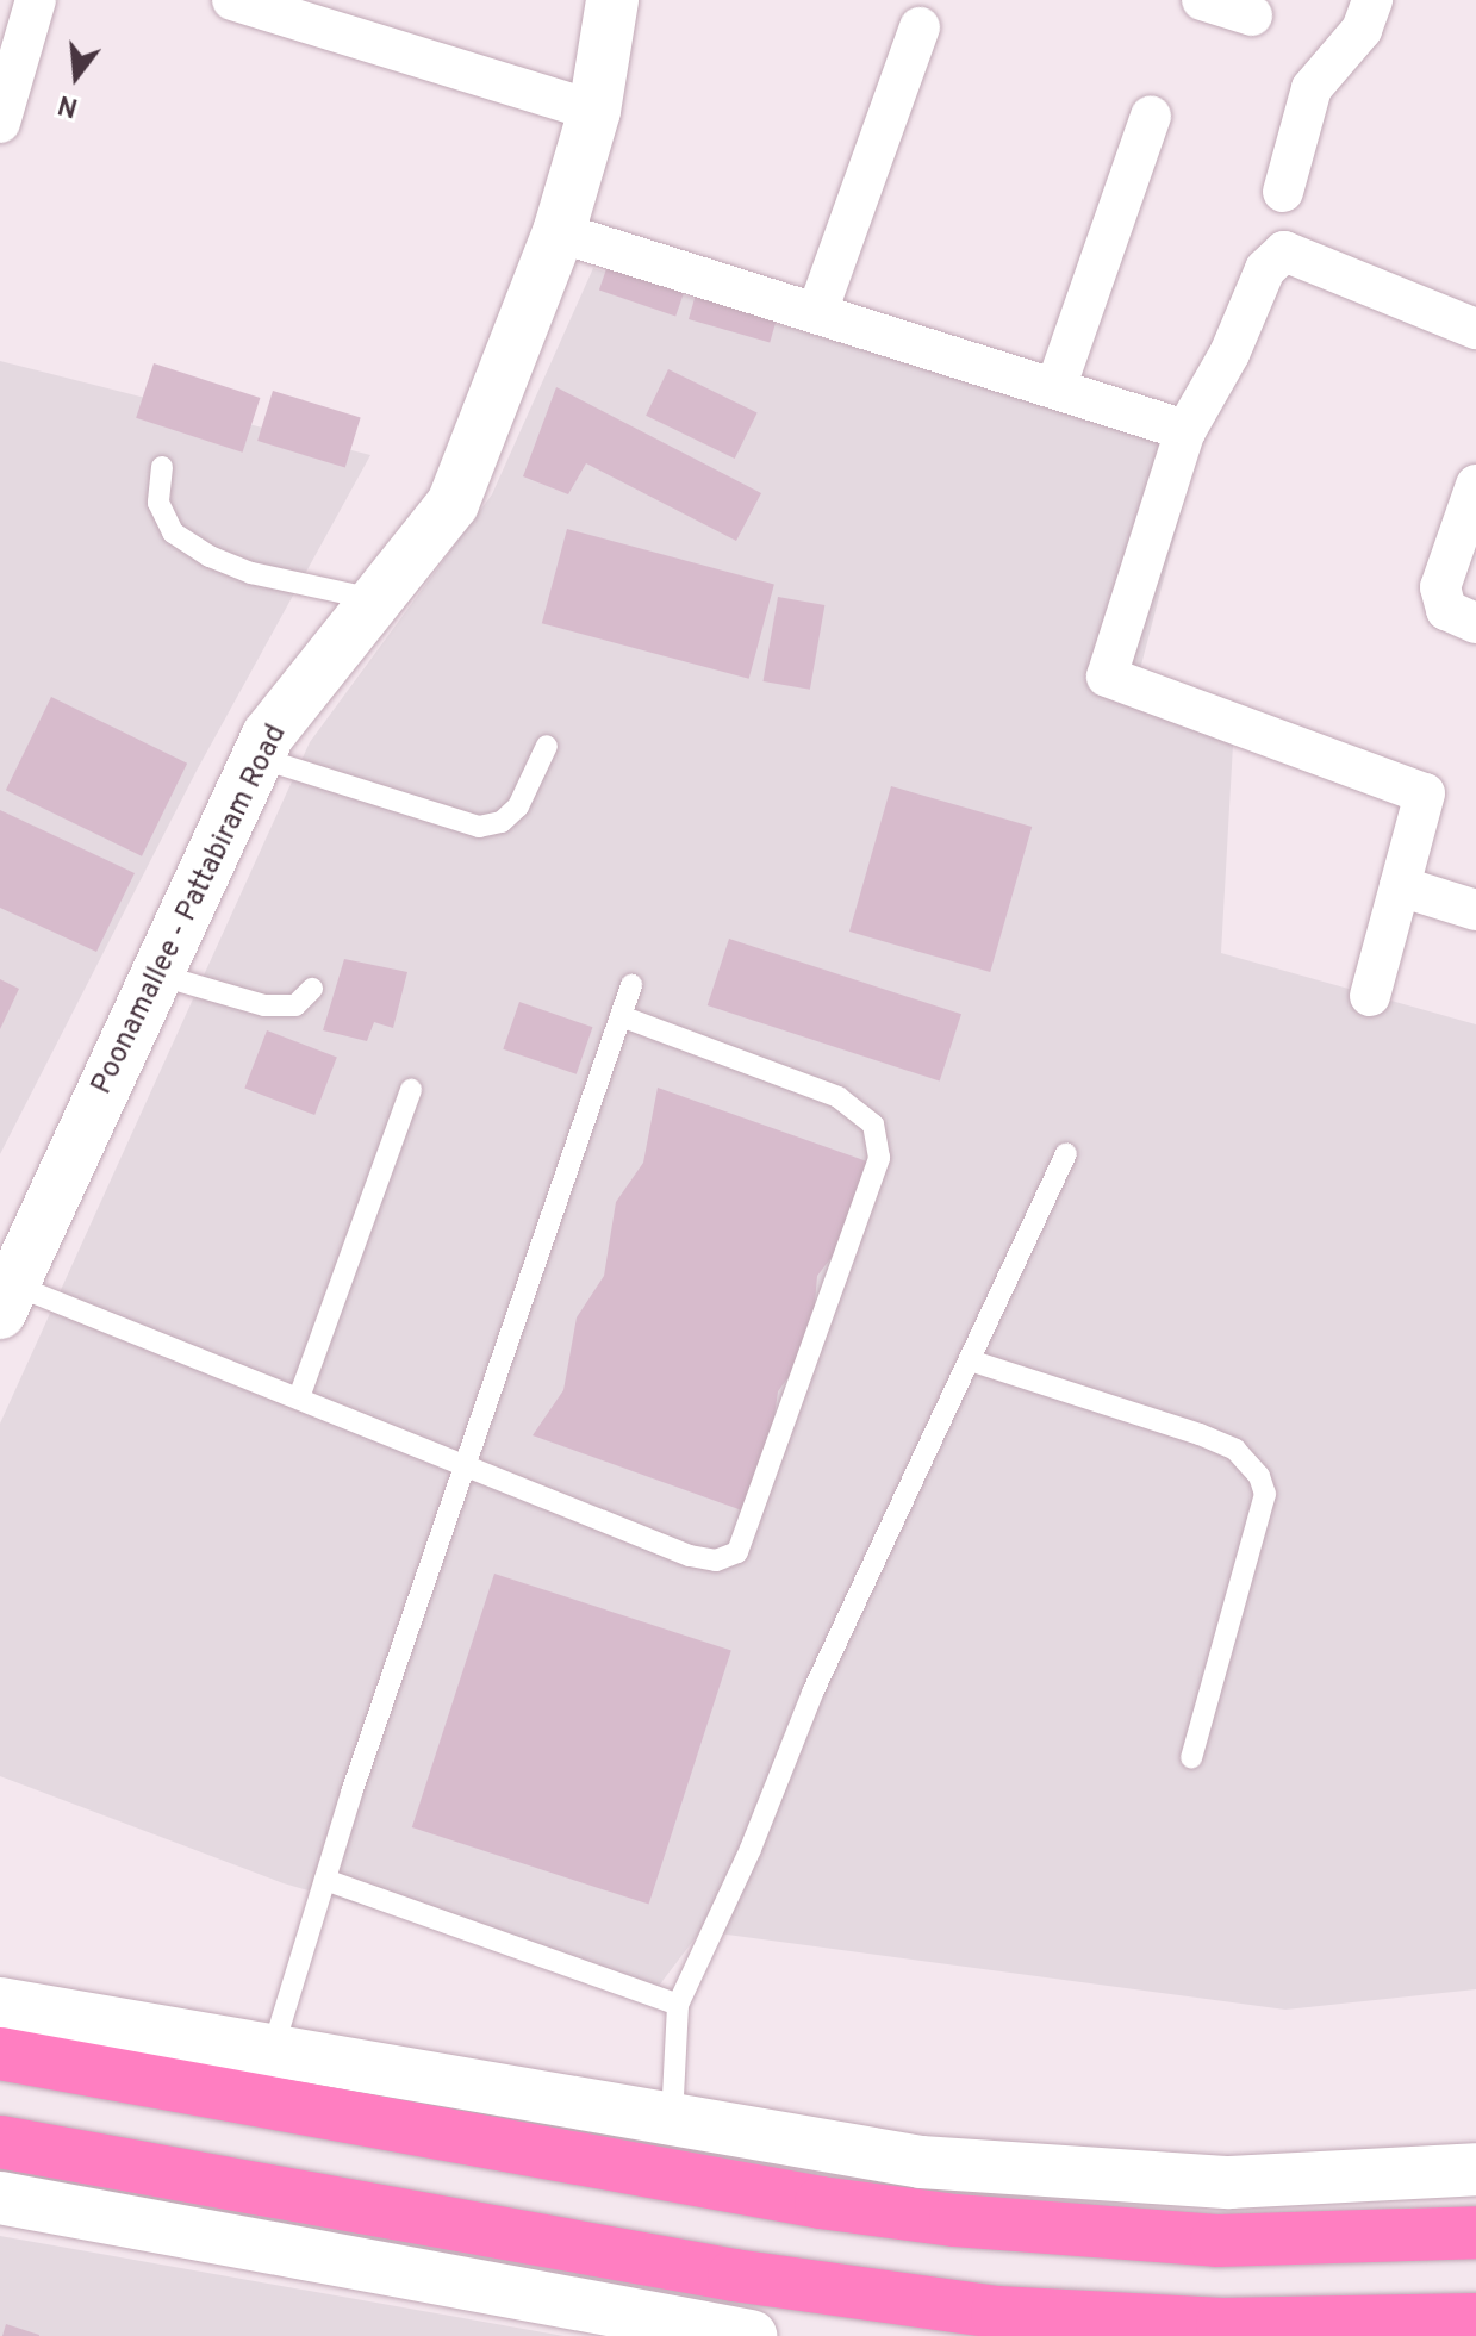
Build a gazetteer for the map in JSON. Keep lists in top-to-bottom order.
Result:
{
  "streets": {
    "street": ["Poonamallee - Pattabiram Road"]
  },
  "north": "bottom"
}
